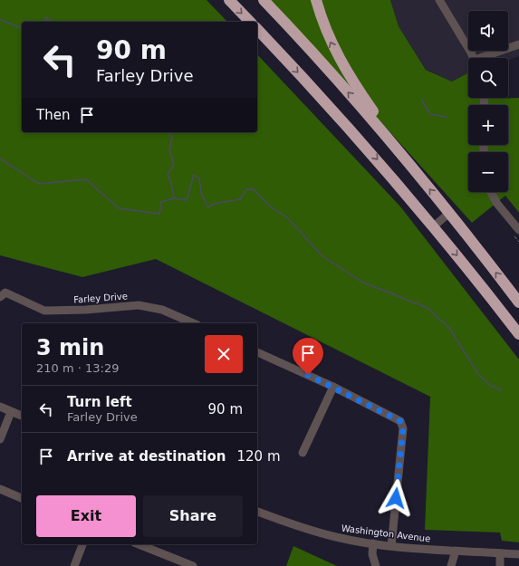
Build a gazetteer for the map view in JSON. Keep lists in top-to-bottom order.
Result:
{
  "streets": {
    "street": ["Farley Drive", "Washington Avenue"]
  },
  "page": {
    "map_buttons": ["+", "−"],
    "turn": ["90 m", "Farley Drive"],
    "then": "Then",
    "heading": ["3 min", "210 m · 13:29"],
    "list": [
      {
        "name": "Turn left",
        "note": "Farley Drive",
        "value": "90 m"
      },
      {
        "name": "Arrive at destination",
        "value": "120 m"
      }
    ],
    "buttons": ["Exit", "Share"]
  }
}
